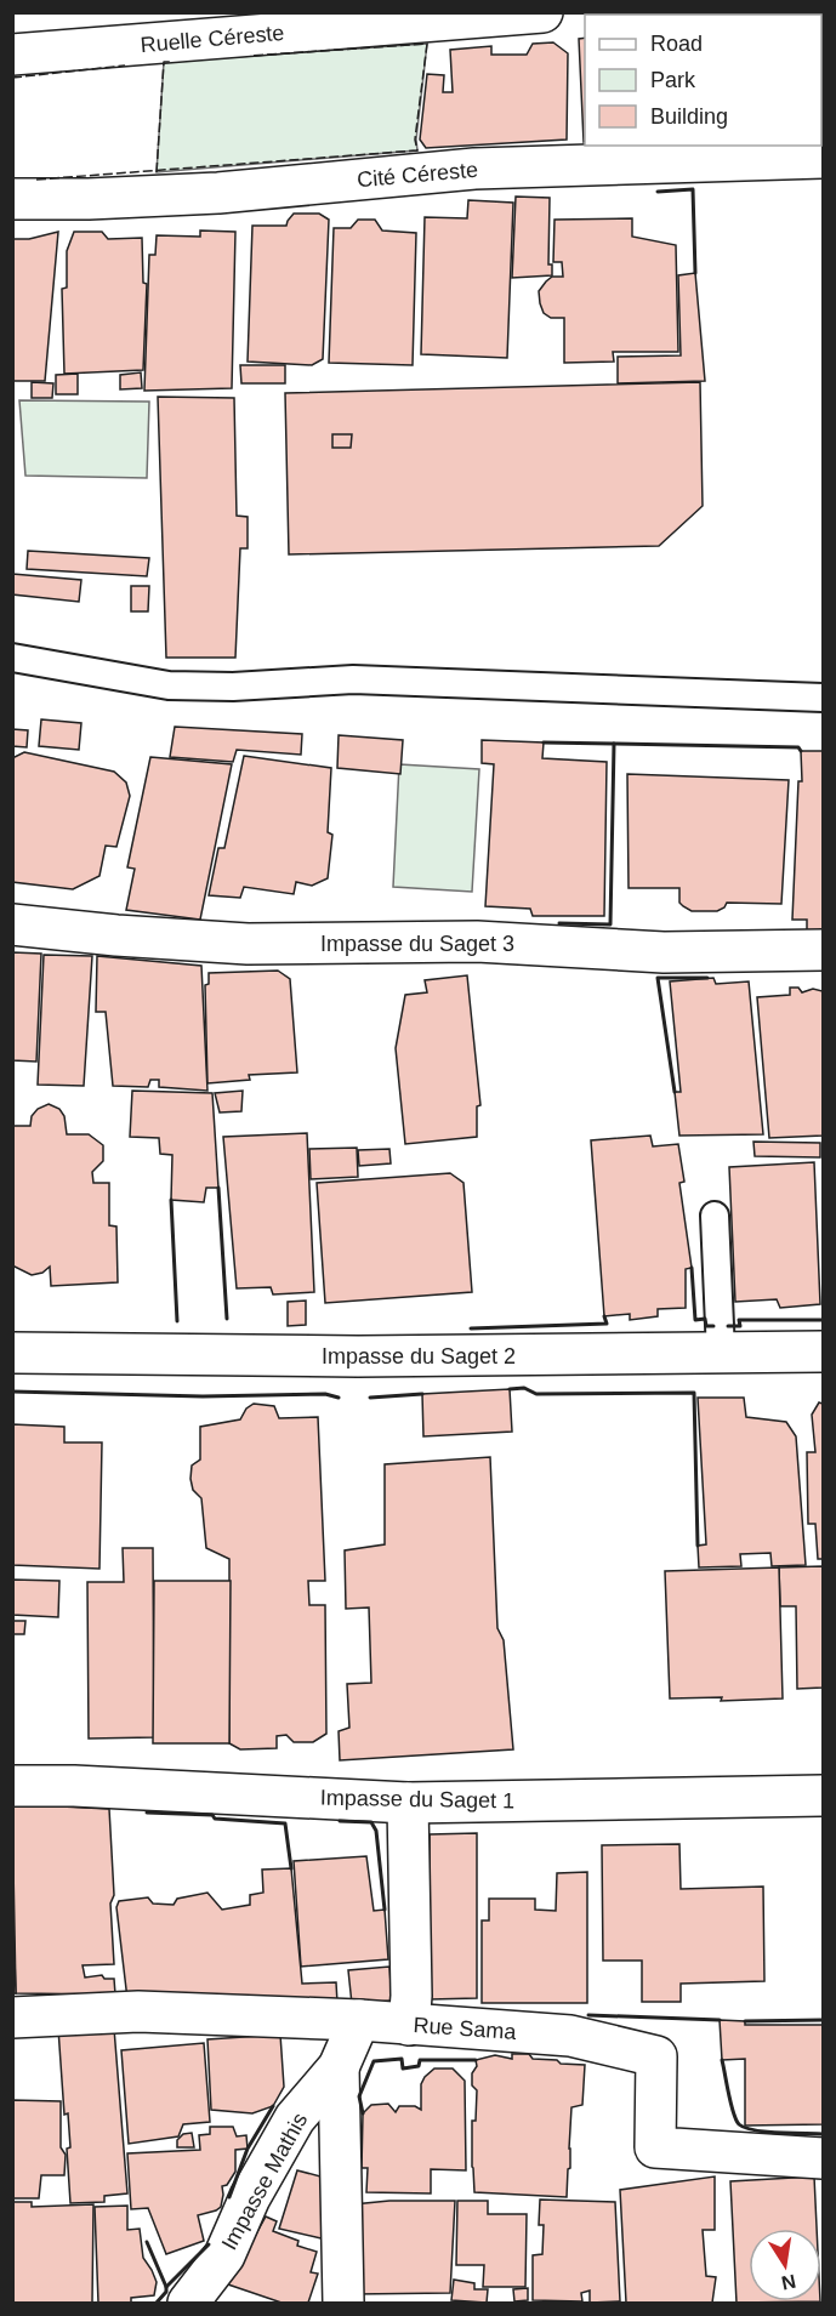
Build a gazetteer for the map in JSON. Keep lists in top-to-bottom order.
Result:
{
  "streets": {
    "street": [
      "Ruelle Céreste",
      "Cité Céreste",
      "Impasse du Saget 3",
      "Impasse du Saget 2",
      "Impasse du Saget 1",
      "Rue Sama",
      "Impasse Mathis"
    ]
  },
  "crossings": [
    ["Rue Sama", "Impasse Mathis"]
  ],
  "legend": ["Road", "Park", "Building"],
  "north": "bottom"
}
